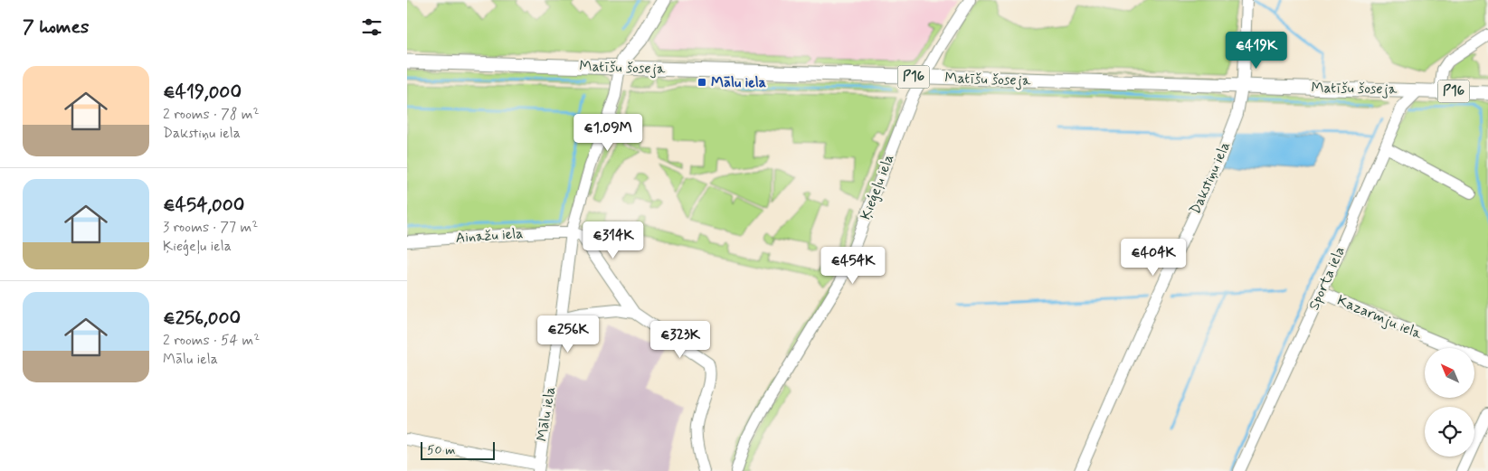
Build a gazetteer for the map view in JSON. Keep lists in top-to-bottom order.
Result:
{
  "streets": {
    "main road": ["Matīšu šoseja", "P16", "Mālu iela"],
    "street": [
      "Dakstiņu iela",
      "Ķieģeļu iela",
      "Ainažu iela",
      "Sporta iela",
      "Kazarmju iela"
    ]
  },
  "crossings": [
    ["Matīšu šoseja", "Dakstiņu iela"],
    ["Matīšu šoseja", "Ķieģeļu iela"],
    ["Matīšu šoseja", "Sporta iela"],
    ["Matīšu šoseja", "Mālu iela"],
    ["Ainažu iela", "Mālu iela"],
    ["Sporta iela", "Kazarmju iela"]
  ],
  "places": {
    "transit": ["Mālu iela"]
  },
  "scale_bar": "50 m",
  "north": "top left",
  "page": {
    "heading": "7 homes",
    "price": [
      "€419K",
      "€1.09M",
      "€314K",
      "€404K",
      "€454K",
      "€256K",
      "€323K"
    ],
    "list": [
      {
        "name": "€419,000",
        "note": "2 rooms · 78 m² · Dakstiņu iela"
      },
      {
        "name": "€454,000",
        "note": "3 rooms · 77 m² · Ķieģeļu iela"
      },
      {
        "name": "€256,000",
        "note": "2 rooms · 54 m² · Mālu iela"
      }
    ],
    "scale": "50 m"
  }
}
